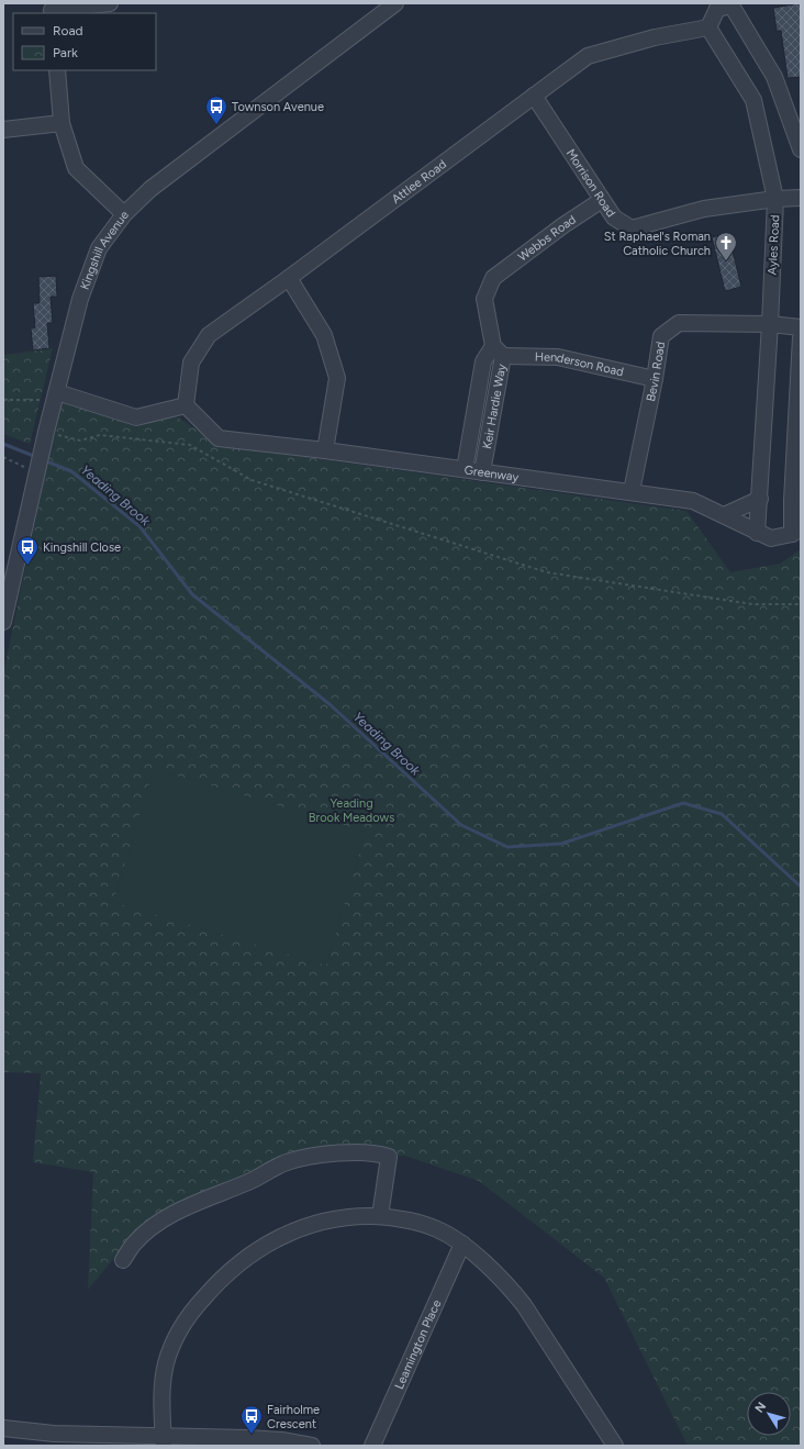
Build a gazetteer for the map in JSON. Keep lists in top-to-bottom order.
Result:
{
  "streets": {
    "street": [
      "Attlee Road",
      "Morrison Road",
      "Webbs Road",
      "Ayles Road",
      "Kingshill Avenue",
      "Henderson Road",
      "Bevin Road",
      "Keir Hardie Way",
      "Greenway",
      "Leamington Place"
    ]
  },
  "crossings": [
    ["Attlee Road", "Morrison Road"],
    ["Attlee Road", "Ayles Road"],
    ["Attlee Road", "Greenway"],
    ["Morrison Road", "Webbs Road"],
    ["Morrison Road", "Ayles Road"],
    ["Webbs Road", "Keir Hardie Way"],
    ["Ayles Road", "Bevin Road"],
    ["Ayles Road", "Greenway"],
    ["Henderson Road", "Bevin Road"],
    ["Henderson Road", "Keir Hardie Way"],
    ["Bevin Road", "Greenway"],
    ["Keir Hardie Way", "Greenway"]
  ],
  "water": ["Yeading Brook"],
  "parks": ["Yeading Brook Meadows"],
  "places": {
    "bus stop": ["Townson Avenue", "Kingshill Close", "Fairholme Crescent"],
    "church": ["St Raphael's Roman Catholic Church"]
  },
  "legend": ["Road", "Park"],
  "north": "top left"
}
